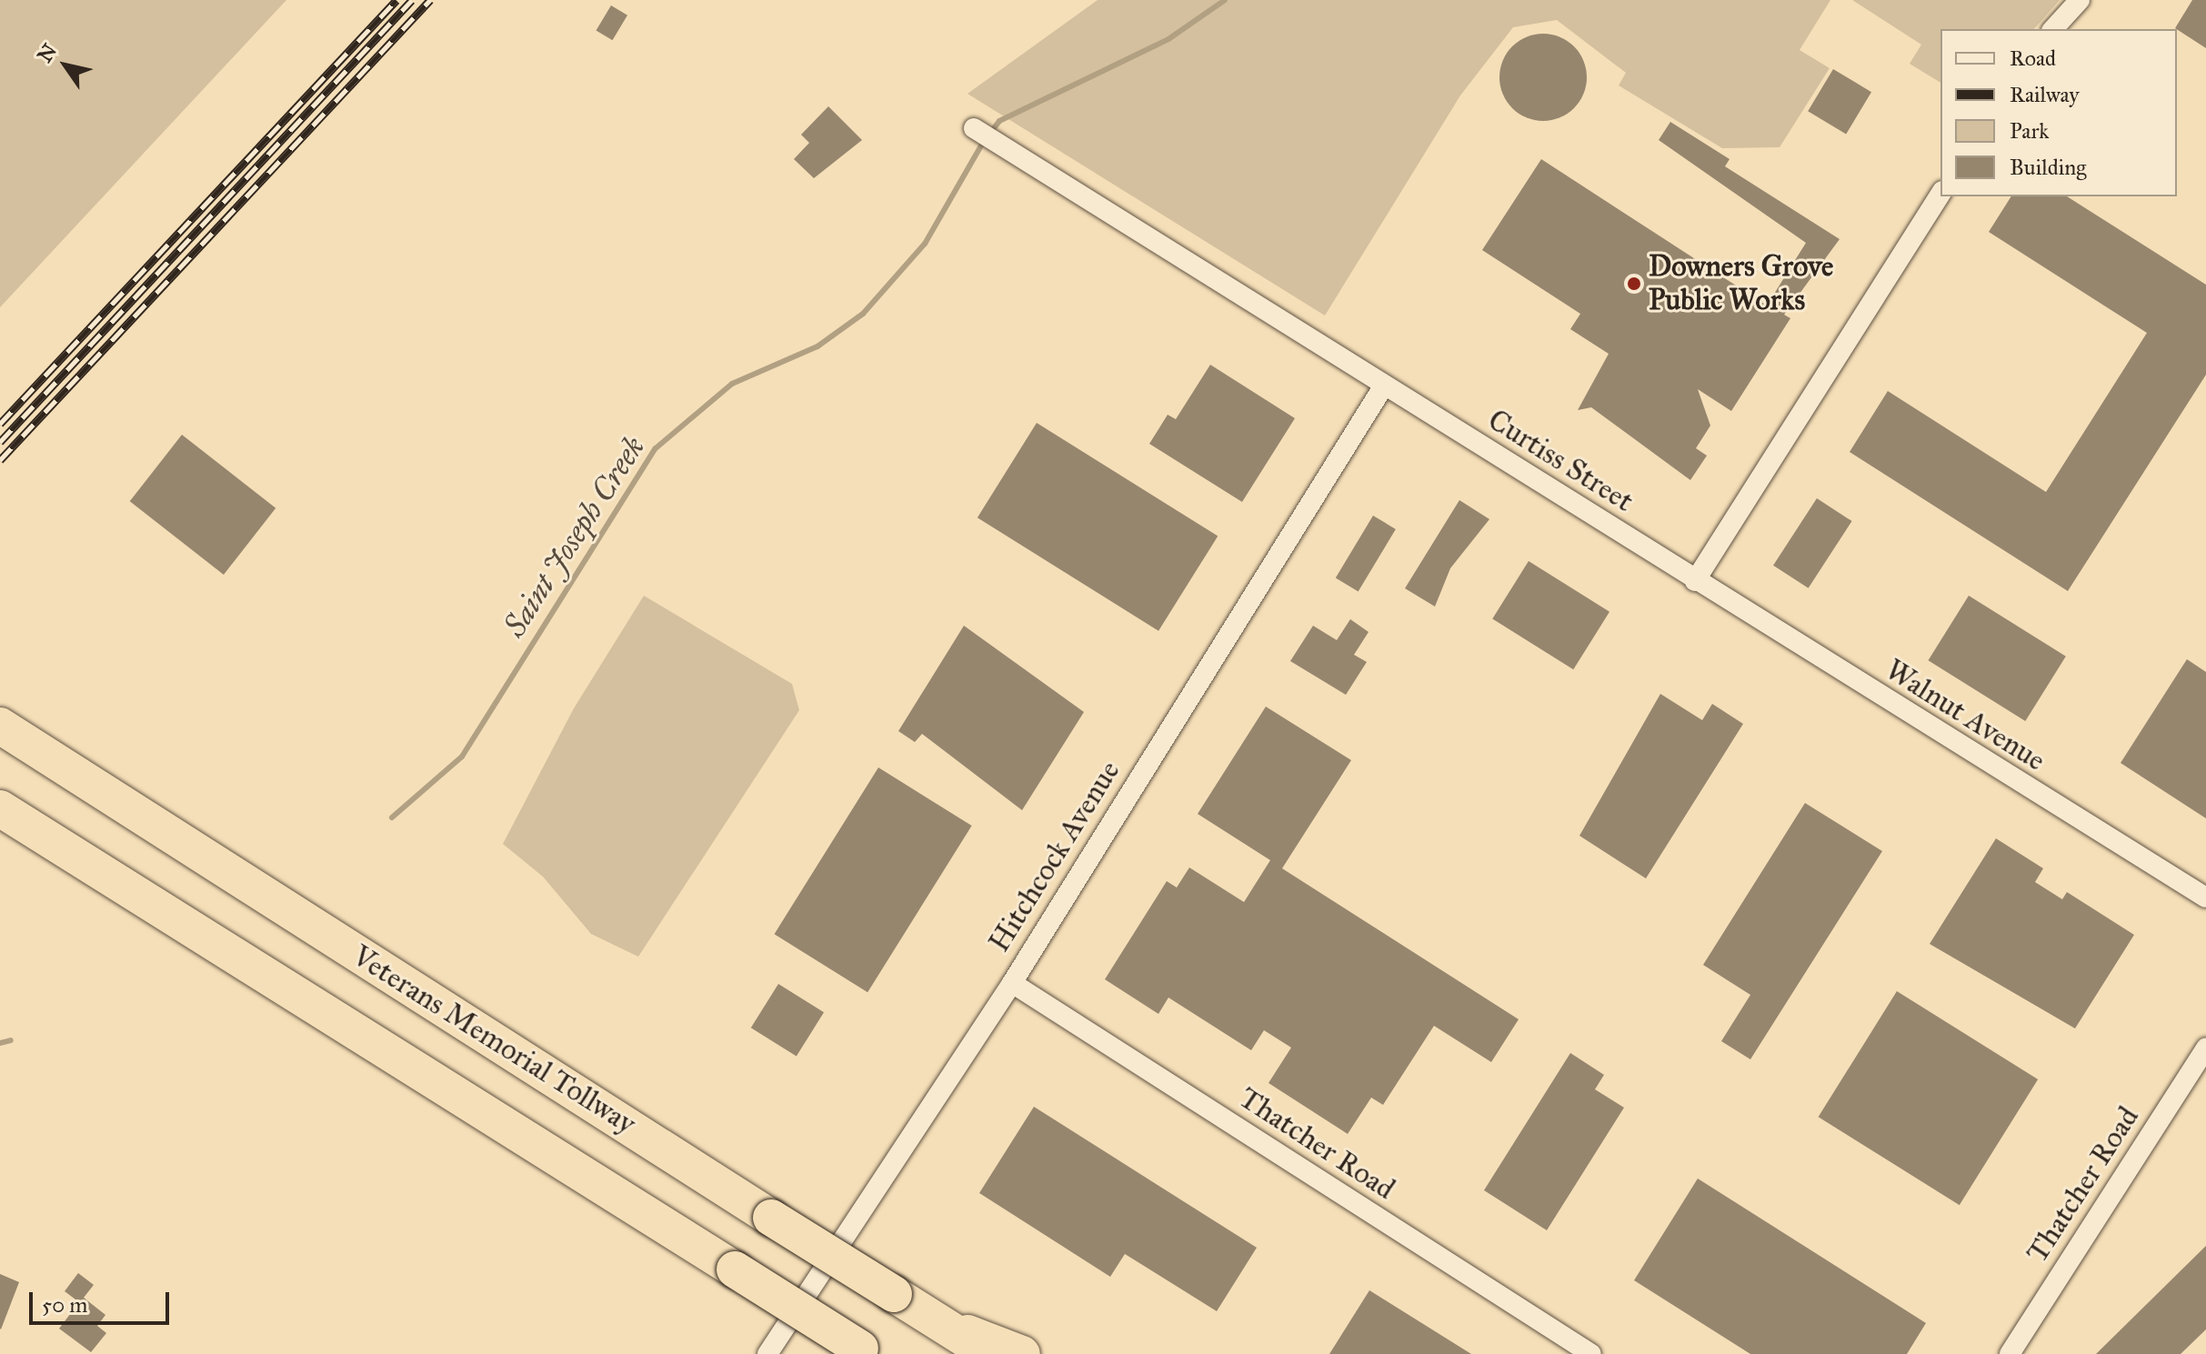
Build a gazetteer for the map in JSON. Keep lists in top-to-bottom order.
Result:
{
  "streets": {
    "highway": ["Veterans Memorial Tollway"],
    "street": [
      "Curtiss Street",
      "Walnut Avenue",
      "Hitchcock Avenue",
      "Thatcher Road"
    ]
  },
  "crossings": [
    ["Curtiss Street", "Walnut Avenue"],
    ["Curtiss Street", "Hitchcock Avenue"],
    ["Hitchcock Avenue", "Thatcher Road"]
  ],
  "water": ["Saint Joseph Creek"],
  "places": ["Downers Grove Public Works"],
  "legend": [
    "Road",
    "Railway",
    "Park",
    "Building"
  ],
  "scale_bar": "50 m",
  "north": "top left"
}
